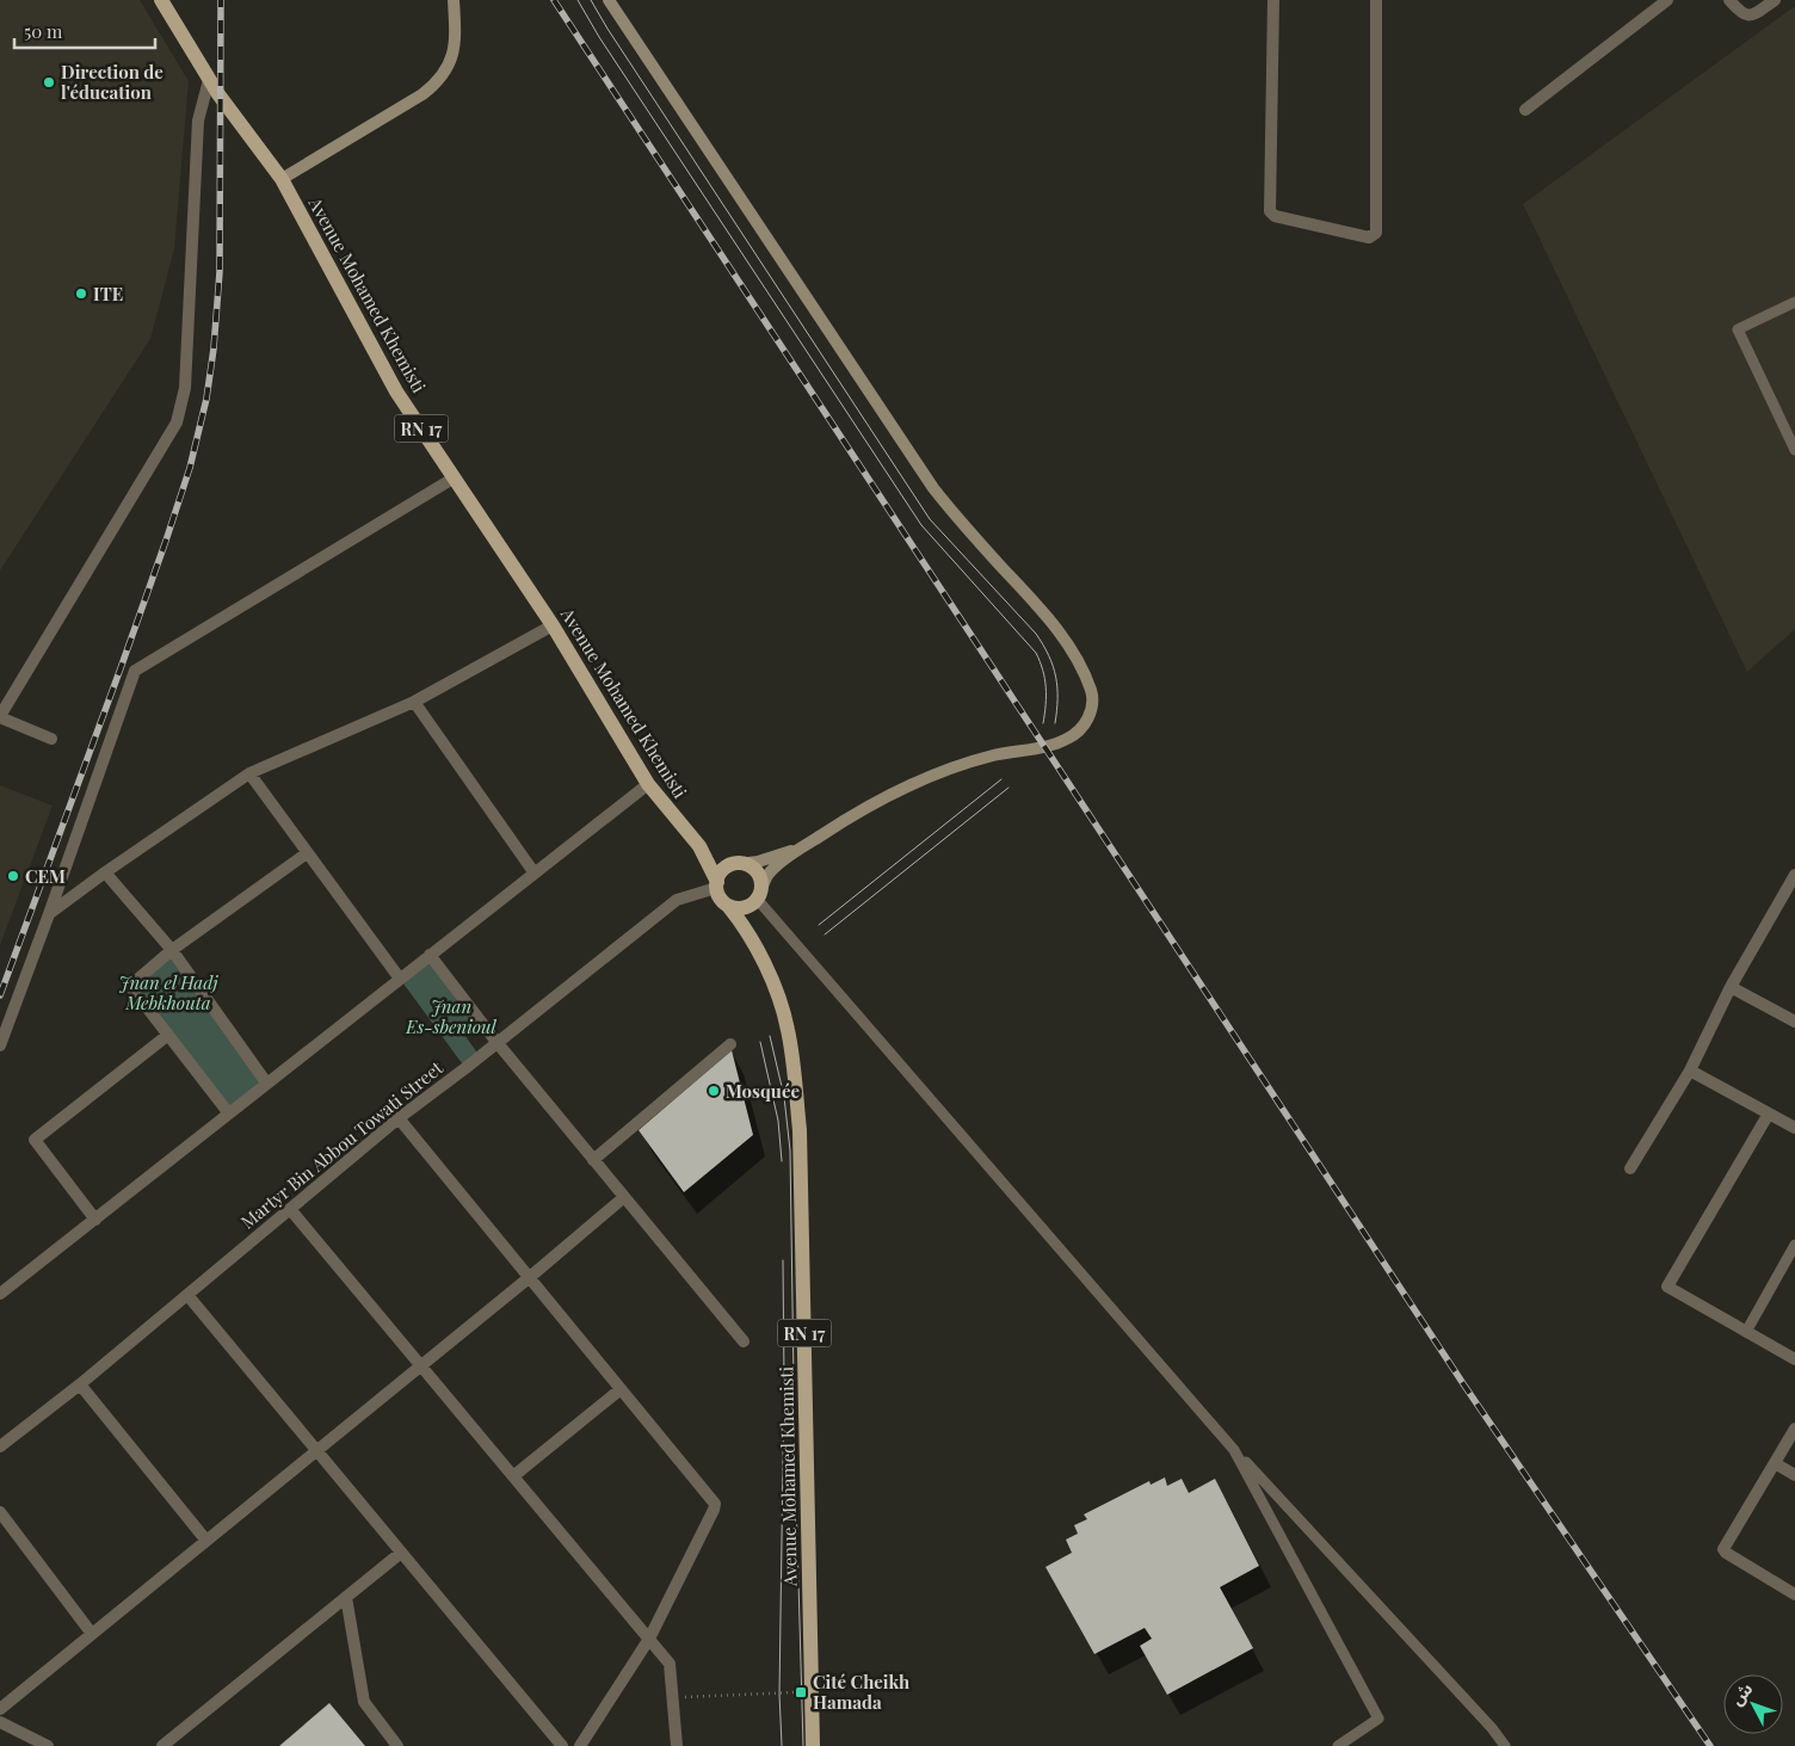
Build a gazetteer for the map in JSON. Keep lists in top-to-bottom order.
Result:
{
  "streets": {
    "main road": ["Avenue Mohamed Khemisti", "RN 17"],
    "street": ["Martyr Bin Abbou Towati Street"]
  },
  "crossings": [
    ["Avenue Mohamed Khemisti", "Martyr Bin Abbou Towati Street"]
  ],
  "parks": ["Jnan el Hadj Mebkhouta", "Jnan Es-sbenioul"],
  "places": {
    "other": [
      "Direction de l'éducation",
      "ITE",
      "CEM",
      "Mosquée"
    ],
    "transit": ["Cité Cheikh Hamada"]
  },
  "scale_bar": "50 m",
  "north": "top left"
}
